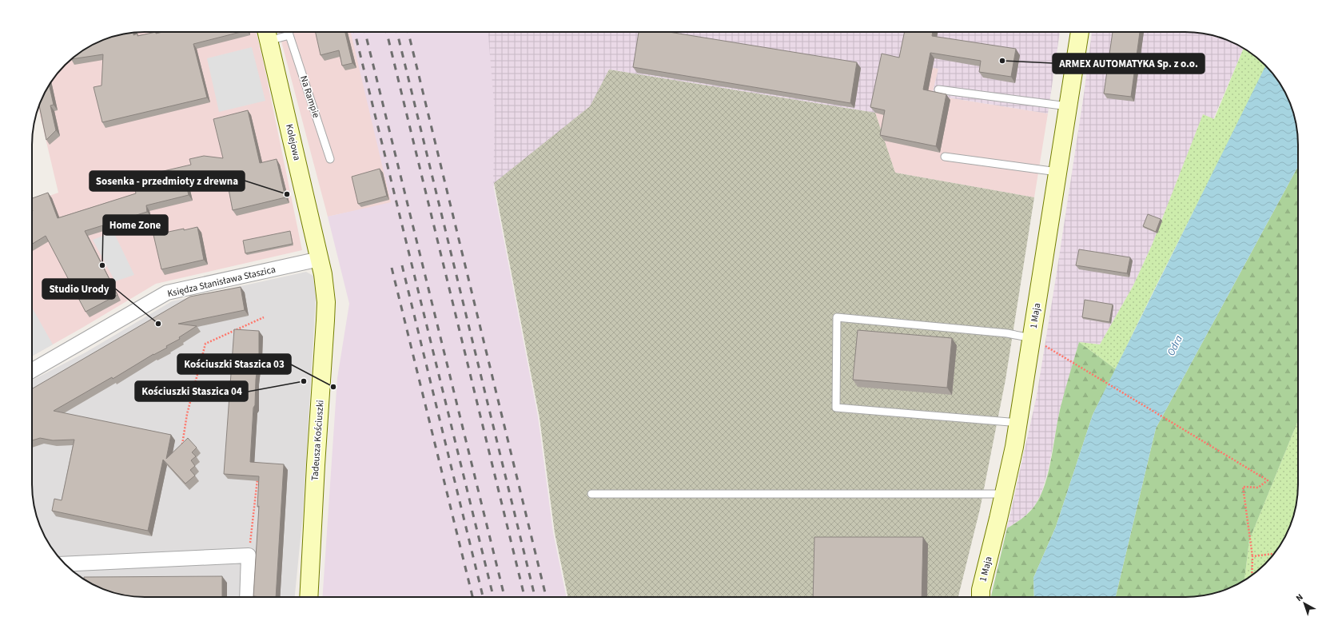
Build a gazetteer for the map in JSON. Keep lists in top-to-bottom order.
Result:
{
  "streets": {
    "street": [
      "Kolejowa",
      "Księdza Stanisława Staszica",
      "1 Maja",
      "Tadeusza Kościuszki"
    ],
    "lane": ["Na Rampie"]
  },
  "crossings": [
    ["Kolejowa", "Księdza Stanisława Staszica"],
    ["Kolejowa", "Tadeusza Kościuszki"],
    ["Księdza Stanisława Staszica", "Tadeusza Kościuszki"]
  ],
  "water": ["Odra"],
  "places": [
    "ARMEX AUTOMATYKA Sp. z o.o.",
    "Sosenka - przedmioty z drewna",
    "Home Zone",
    "Studio Urody",
    "Kościuszki Staszica 04",
    "Kościuszki Staszica 03"
  ],
  "north": "top left"
}
